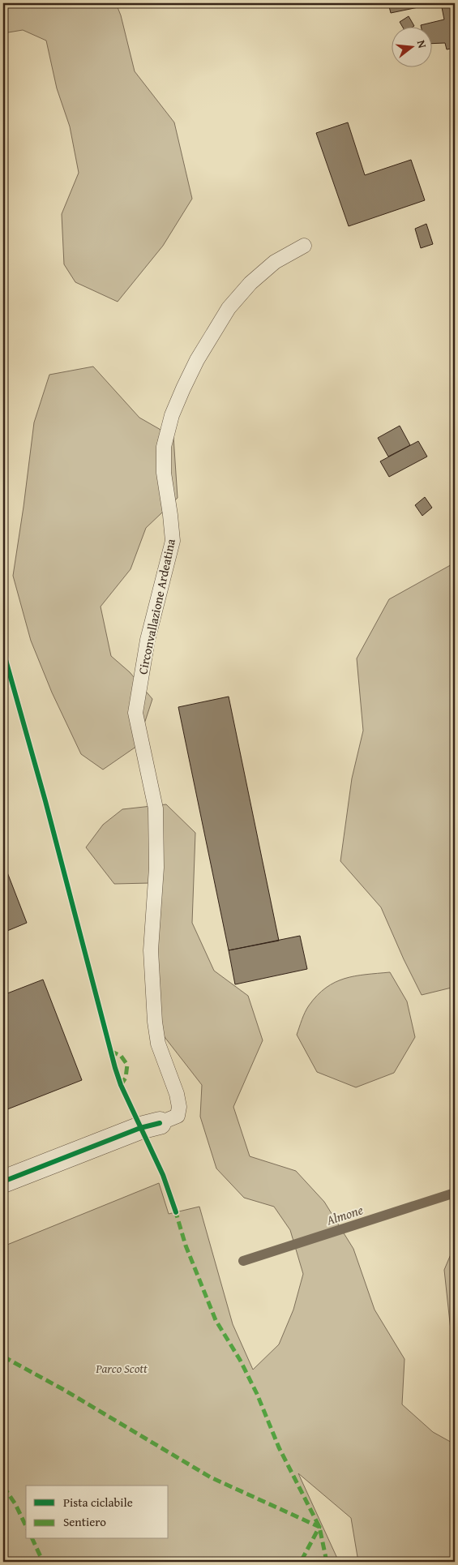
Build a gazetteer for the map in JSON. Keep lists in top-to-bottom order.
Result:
{
  "streets": {
    "lane": ["Circonvallazione Ardeatina"]
  },
  "water": ["Almone"],
  "parks": ["Parco Scott"],
  "legend": ["Pista ciclabile", "Sentiero"],
  "north": "right"
}
